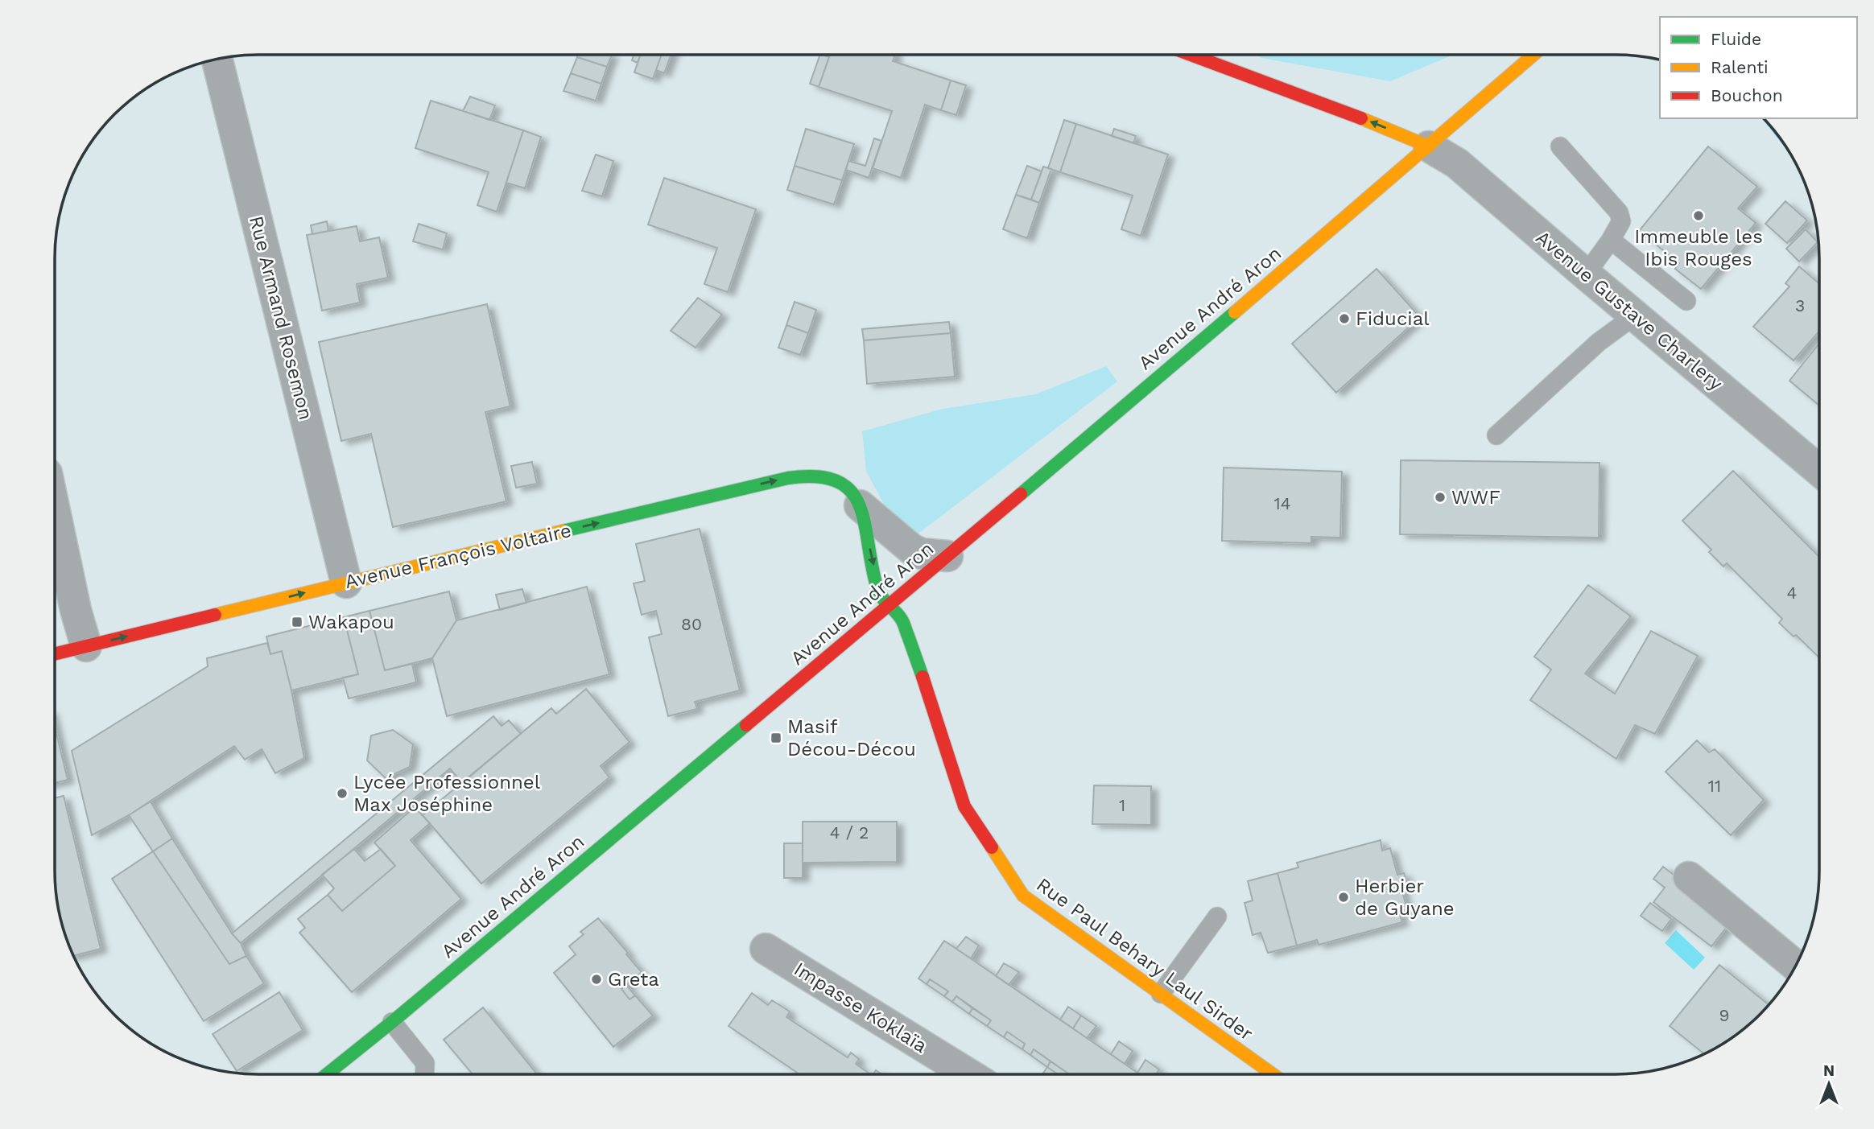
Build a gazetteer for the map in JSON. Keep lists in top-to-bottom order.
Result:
{
  "streets": {
    "street": [
      "Avenue André Aron",
      "Avenue Gustave Charlery",
      "Rue Armand Rosemon",
      "Avenue François Voltaire",
      "Rue Paul Behary Laul Sirder",
      "Impasse Koklaïa"
    ]
  },
  "crossings": [
    ["Avenue André Aron", "Avenue Gustave Charlery"],
    ["Avenue André Aron", "Avenue François Voltaire"],
    ["Avenue André Aron", "Rue Paul Behary Laul Sirder"],
    ["Rue Armand Rosemon", "Avenue François Voltaire"],
    ["Avenue François Voltaire", "Rue Paul Behary Laul Sirder"]
  ],
  "one_way": ["Avenue François Voltaire"],
  "places": {
    "other": [
      "Immeuble les Ibis Rouges",
      "Fiducial",
      "WWF",
      "Lycée Professionnel Max Joséphine",
      "Herbier de Guyane",
      "Greta"
    ],
    "transit": ["Wakapou", "Masif Décou-Décou"]
  },
  "house_numbers": [
    "3",
    "14",
    "4",
    "80",
    "11",
    "1",
    "4 / 2",
    "9"
  ],
  "legend": ["Fluide", "Ralenti", "Bouchon"],
  "north": "top"
}
